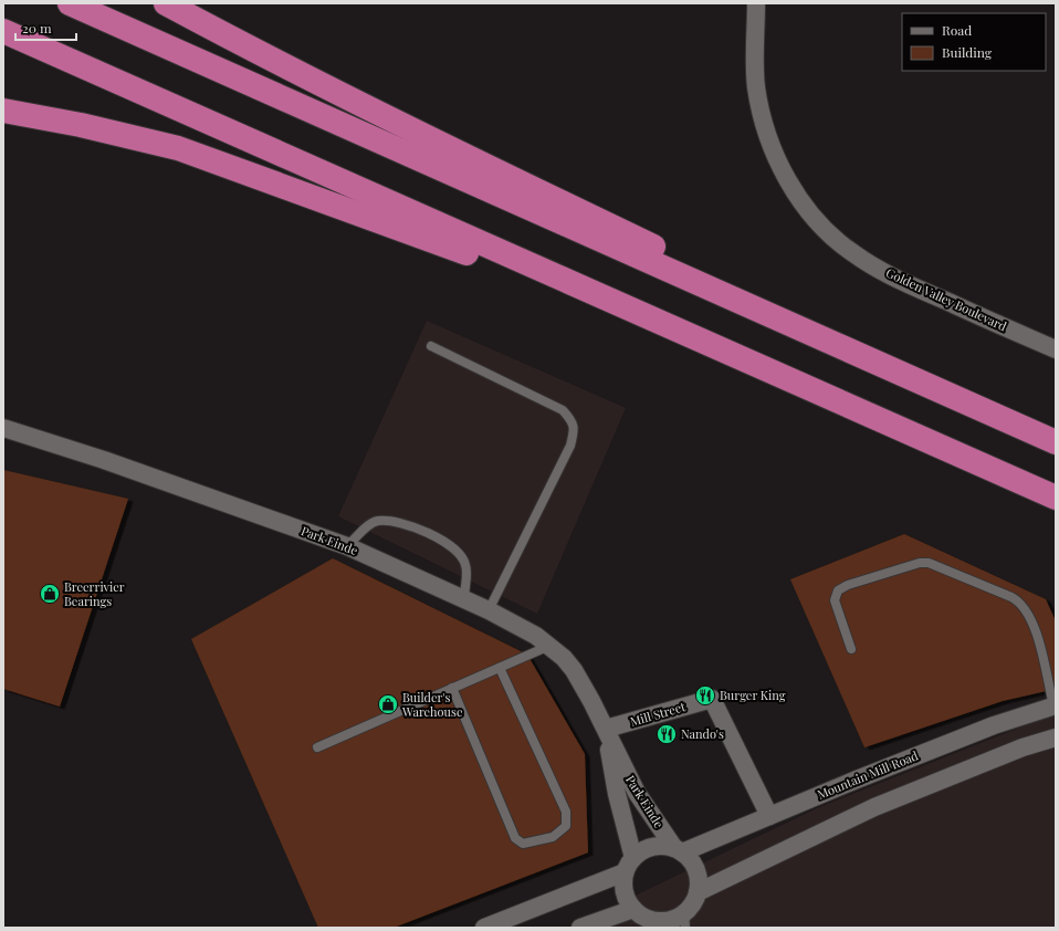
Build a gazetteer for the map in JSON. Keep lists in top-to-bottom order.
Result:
{
  "streets": {
    "street": [
      "Golden Valley Boulevard",
      "Park Einde",
      "Mill Street",
      "Mountain Mill Road"
    ]
  },
  "crossings": [
    ["Park Einde", "Mill Street"],
    ["Park Einde", "Mountain Mill Road"],
    ["Mill Street", "Mountain Mill Road"]
  ],
  "places": {
    "shop": ["Breerrivier Bearings", "Builder's Warehouse"],
    "restaurant": ["Burger King", "Nando's"]
  },
  "legend": ["Road", "Building"],
  "scale_bar": "20 m"
}
